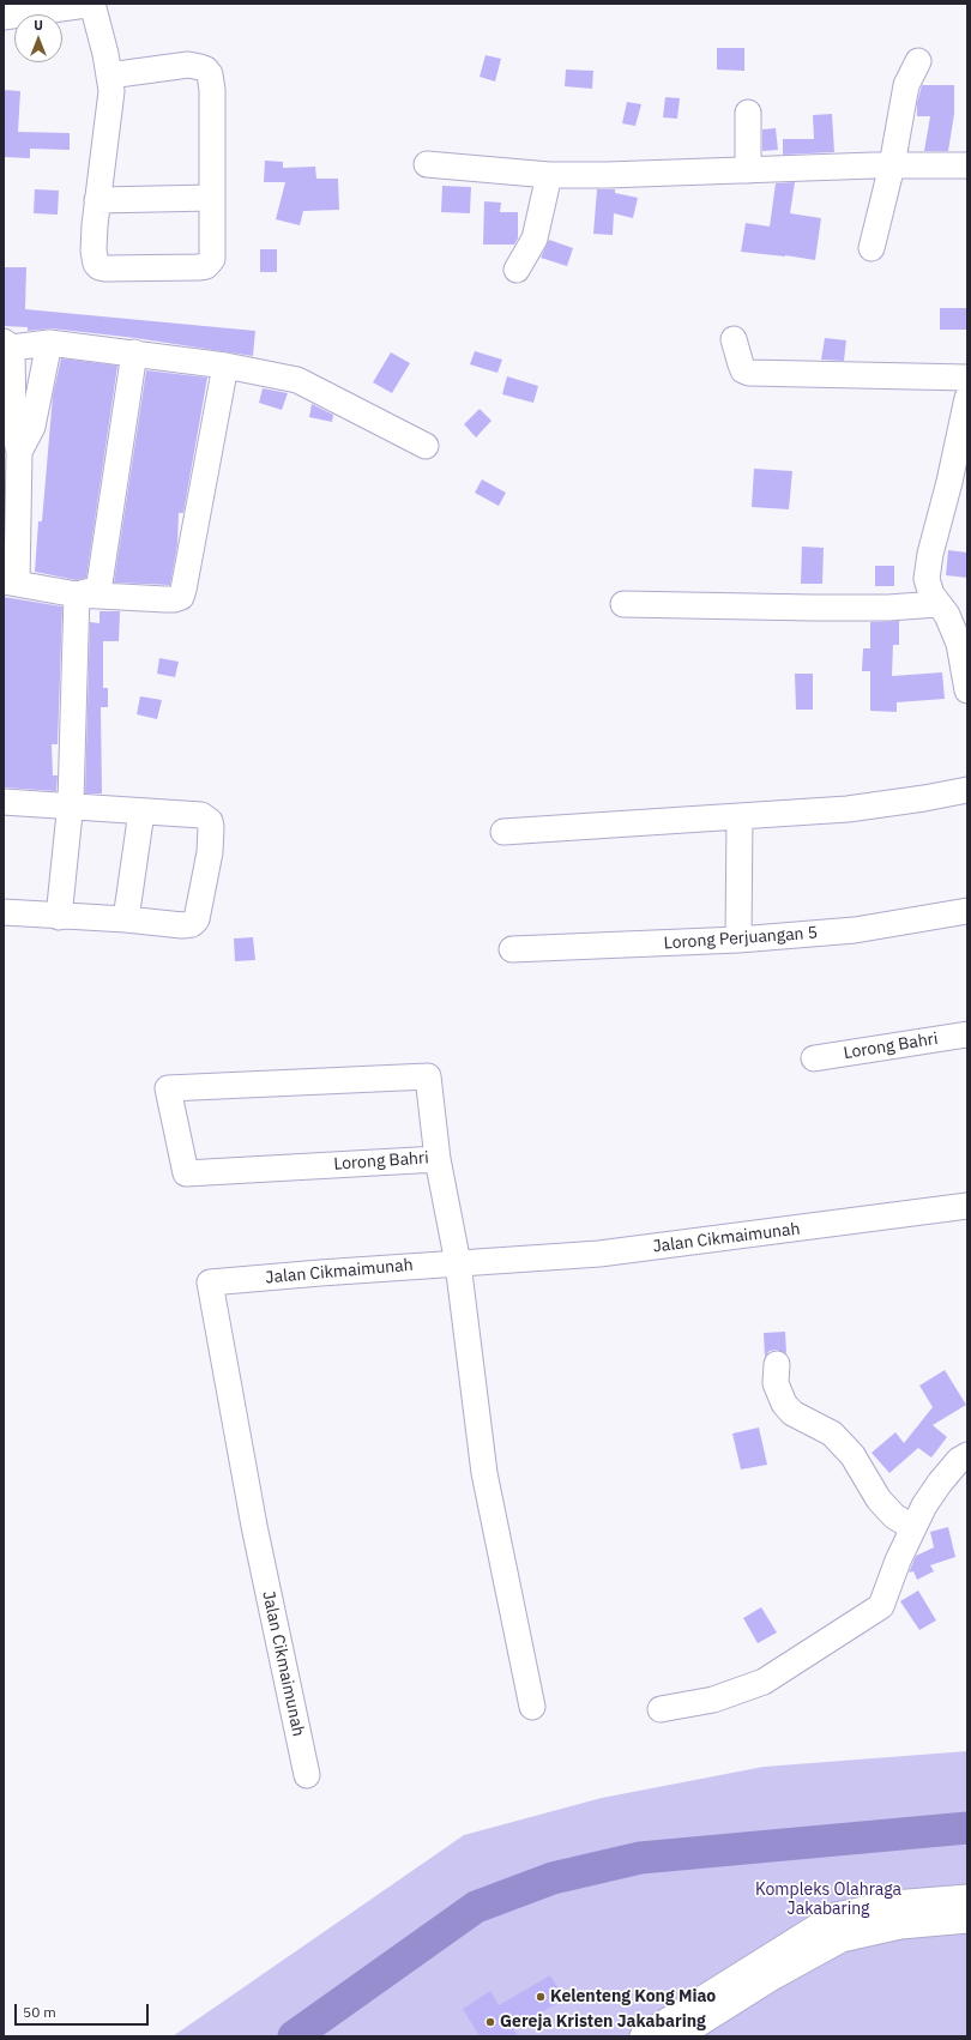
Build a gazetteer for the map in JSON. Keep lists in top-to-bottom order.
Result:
{
  "streets": {
    "street": ["Lorong Perjuangan 5", "Lorong Bahri", "Jalan Cikmaimunah"]
  },
  "parks": ["Kompleks Olahraga Jakabaring"],
  "places": ["Kelenteng Kong Miao", "Gereja Kristen Jakabaring"],
  "scale_bar": "50 m",
  "north": "top"
}
